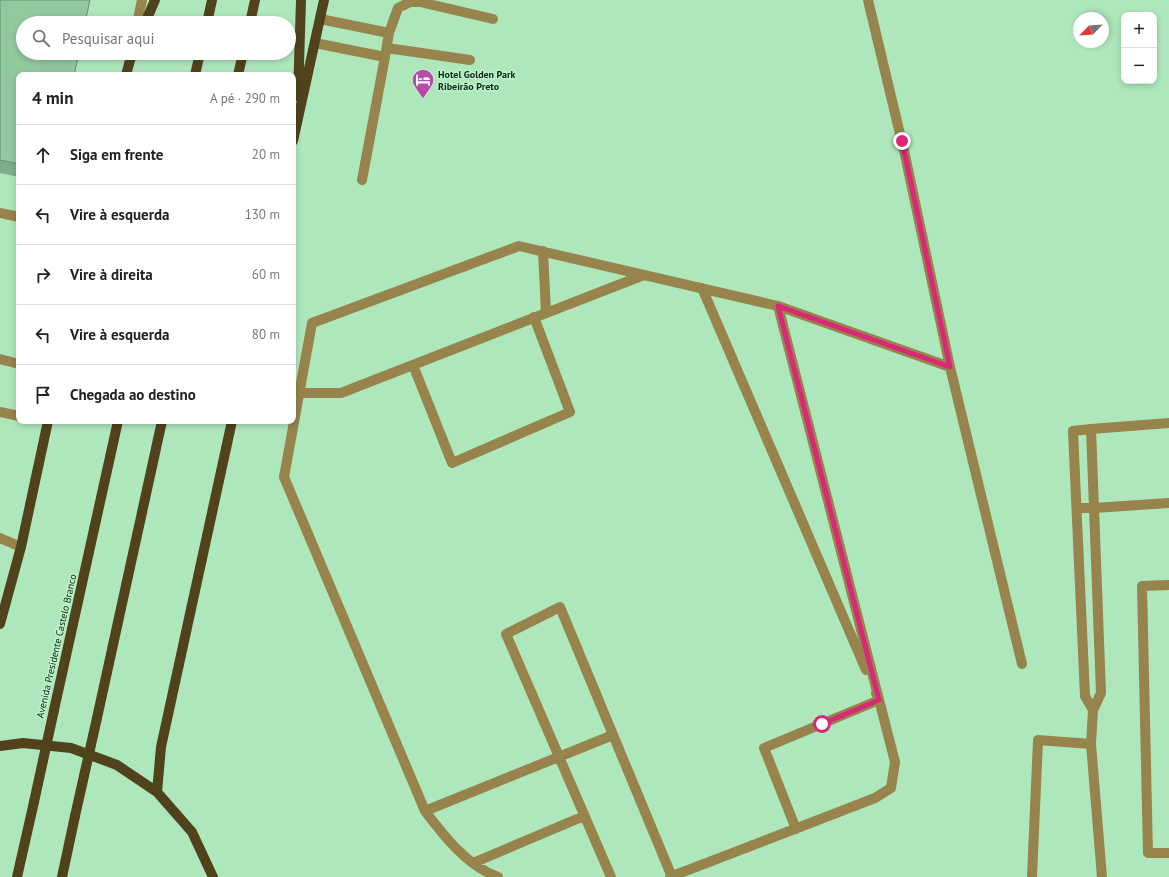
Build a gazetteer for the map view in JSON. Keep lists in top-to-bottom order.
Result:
{
  "streets": {
    "main road": ["Avenida Presidente Castelo Branco"]
  },
  "places": {
    "hotel": ["Hotel Golden Park Ribeirão Preto"]
  },
  "north": "bottom left",
  "page": {
    "map_buttons": ["+", "−"],
    "search": "Pesquisar aqui",
    "heading": ["4 min", "A pé · 290 m"],
    "list": [
      ["Siga em frente", "20 m"],
      ["Vire à esquerda", "130 m"],
      ["Vire à direita", "60 m"],
      ["Vire à esquerda", "80 m"],
      "Chegada ao destino"
    ]
  }
}
